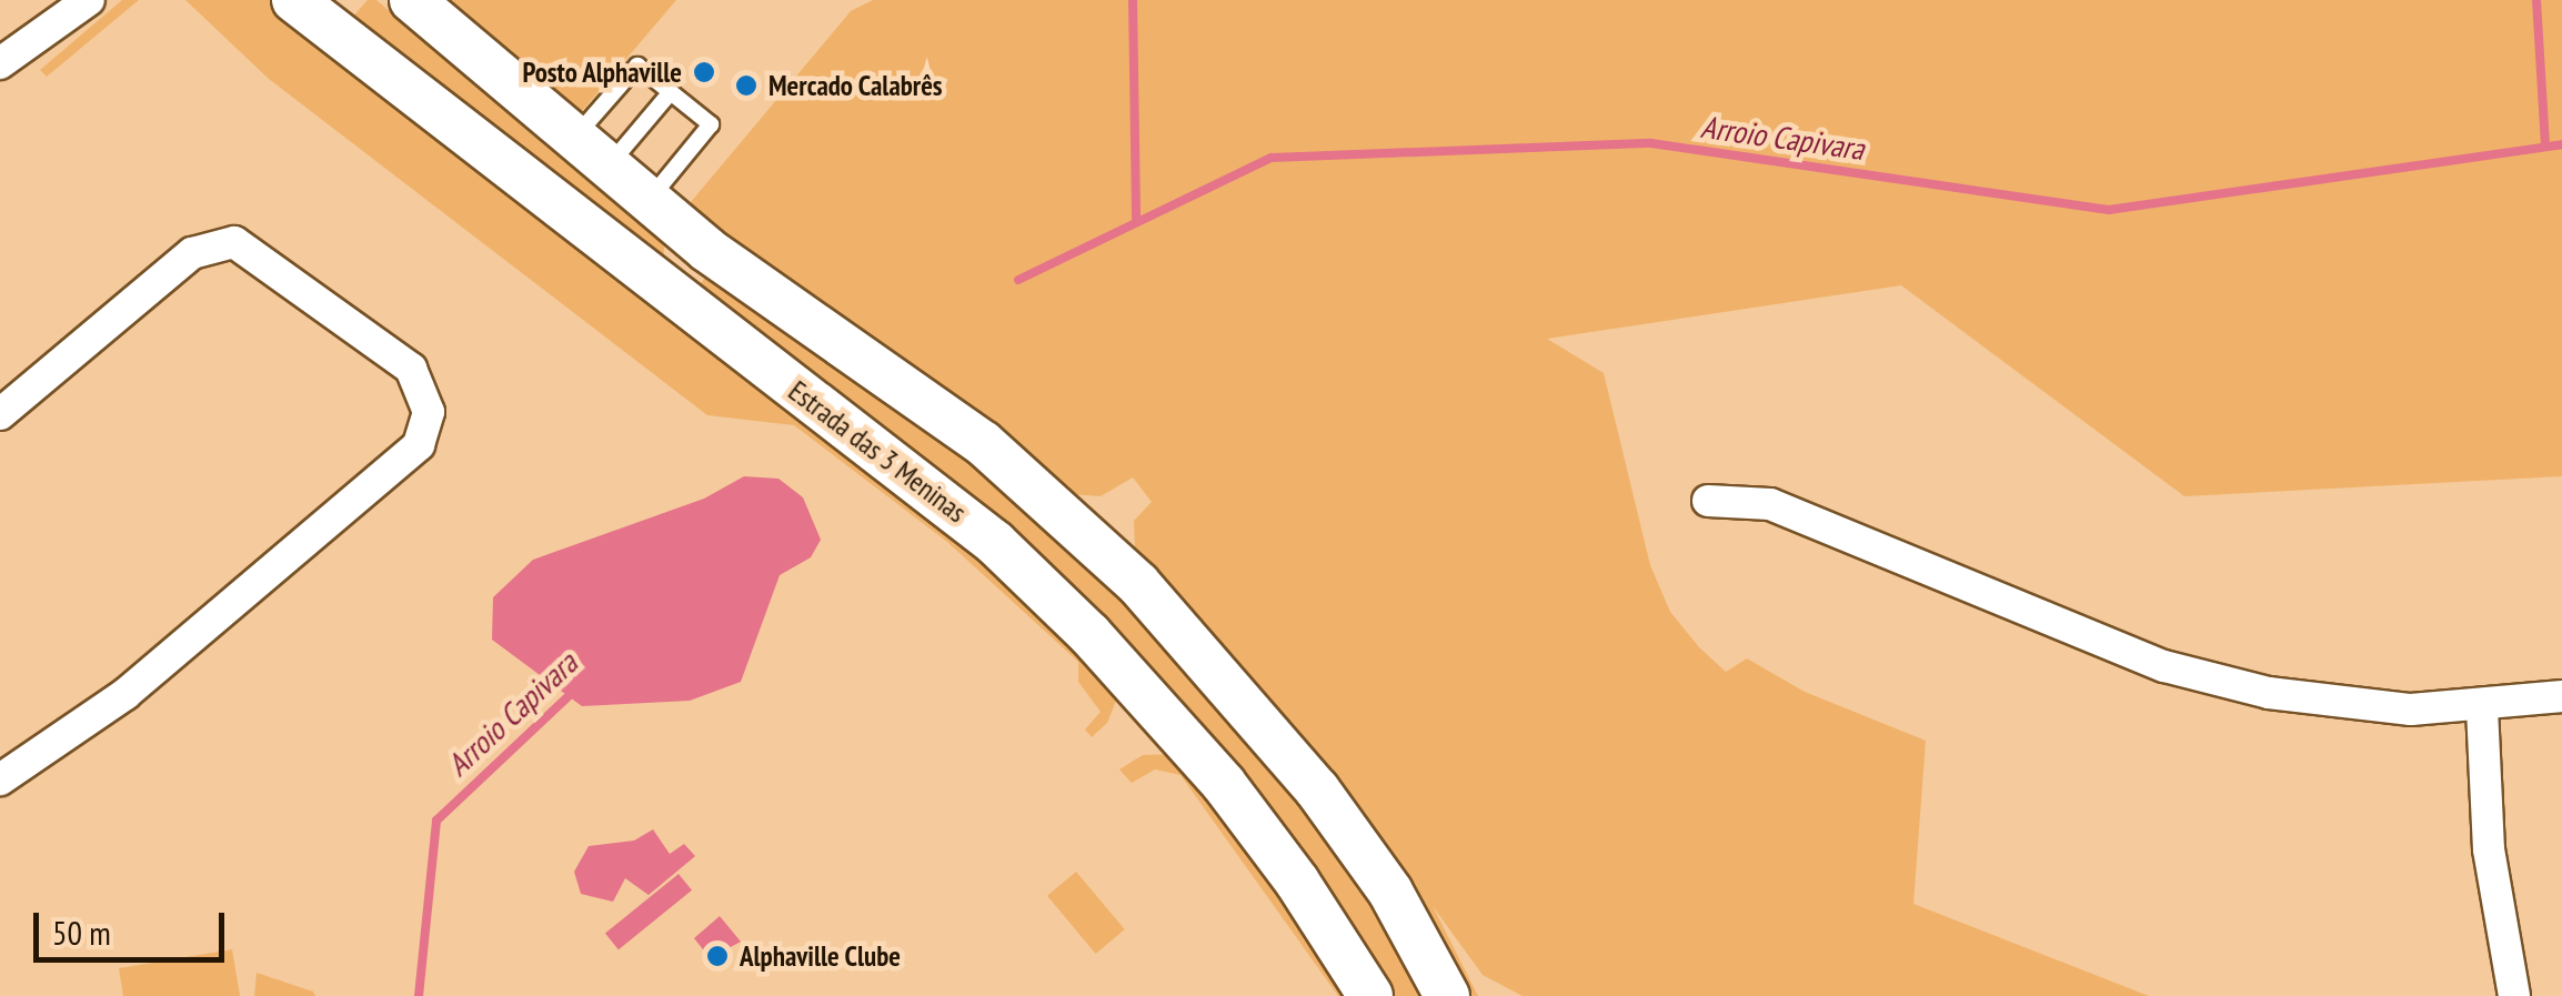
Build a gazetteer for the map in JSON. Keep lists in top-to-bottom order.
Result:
{
  "streets": {
    "main road": ["Estrada das 3 Meninas"]
  },
  "water": ["Arroio Capivara"],
  "places": ["Posto Alphaville", "Mercado Calabrês", "Alphaville Clube"],
  "scale_bar": "50 m"
}
